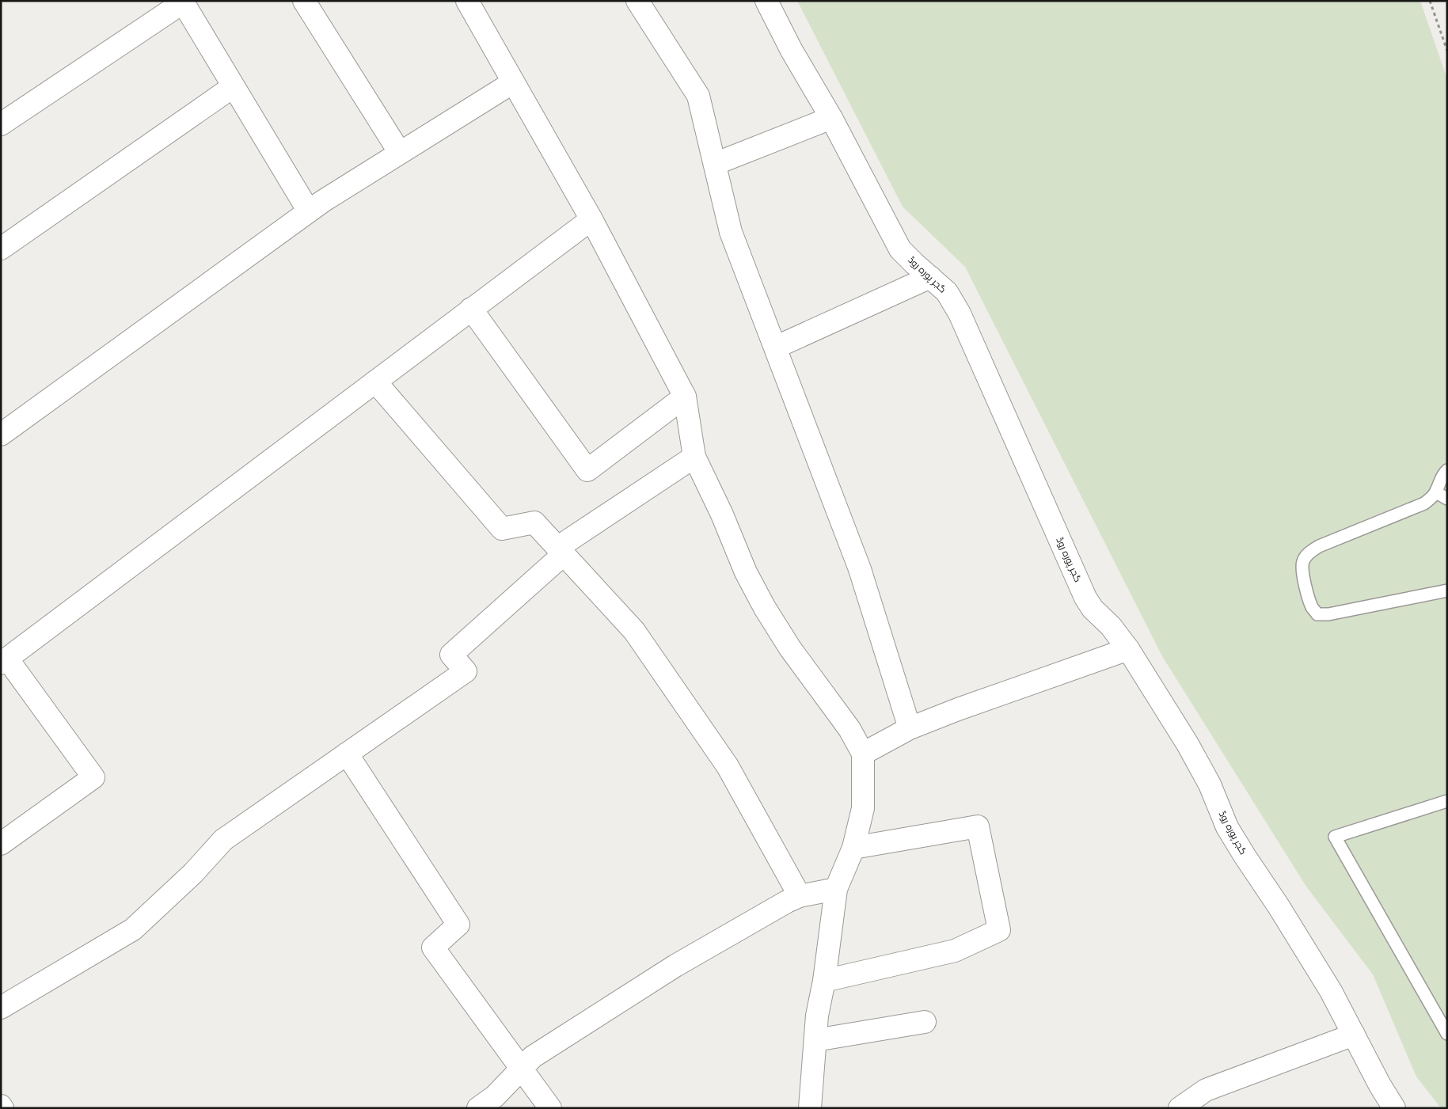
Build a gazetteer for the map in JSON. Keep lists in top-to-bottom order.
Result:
{
  "streets": {
    "street": ["گجر پورہ روڈ"]
  }
}
